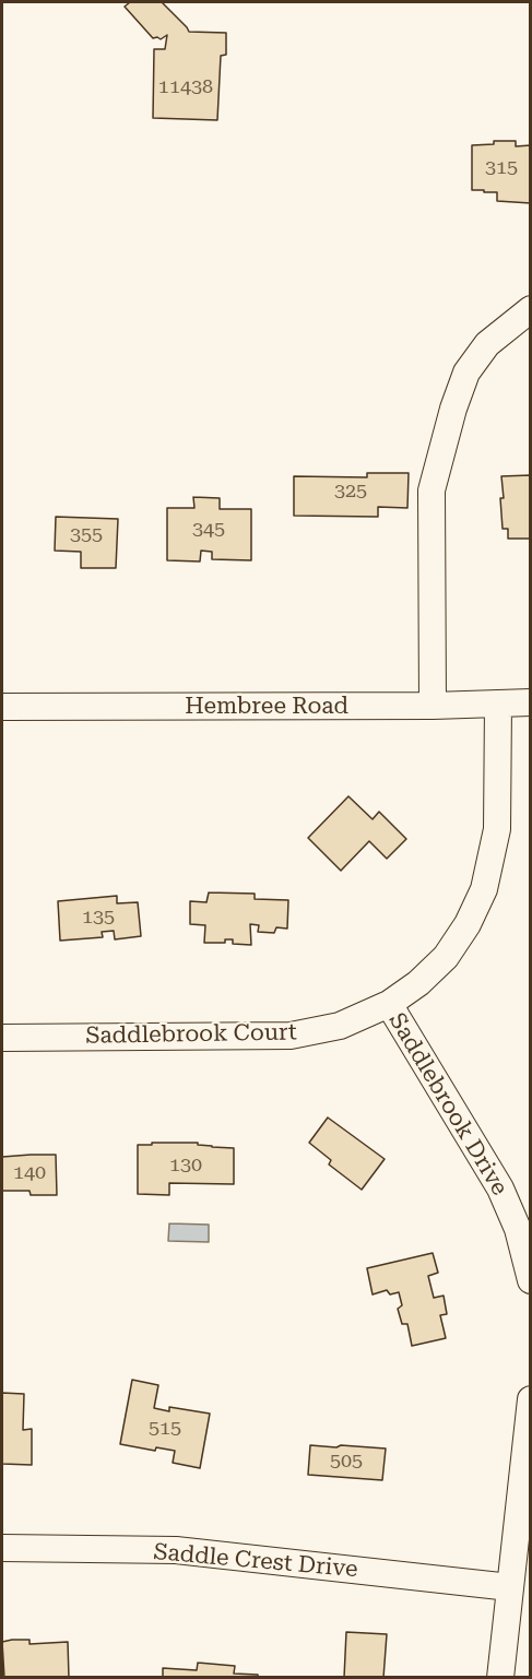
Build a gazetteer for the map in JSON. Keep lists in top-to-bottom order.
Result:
{
  "streets": {
    "street": [
      "Hembree Road",
      "Saddlebrook Court",
      "Saddlebrook Drive",
      "Saddle Crest Drive"
    ]
  },
  "crossings": [
    ["Hembree Road", "Saddlebrook Court"],
    ["Saddlebrook Court", "Saddlebrook Drive"]
  ],
  "house_numbers": [
    "11438",
    "315",
    "325",
    "345",
    "355",
    "135",
    "130",
    "140",
    "515",
    "505"
  ]
}
